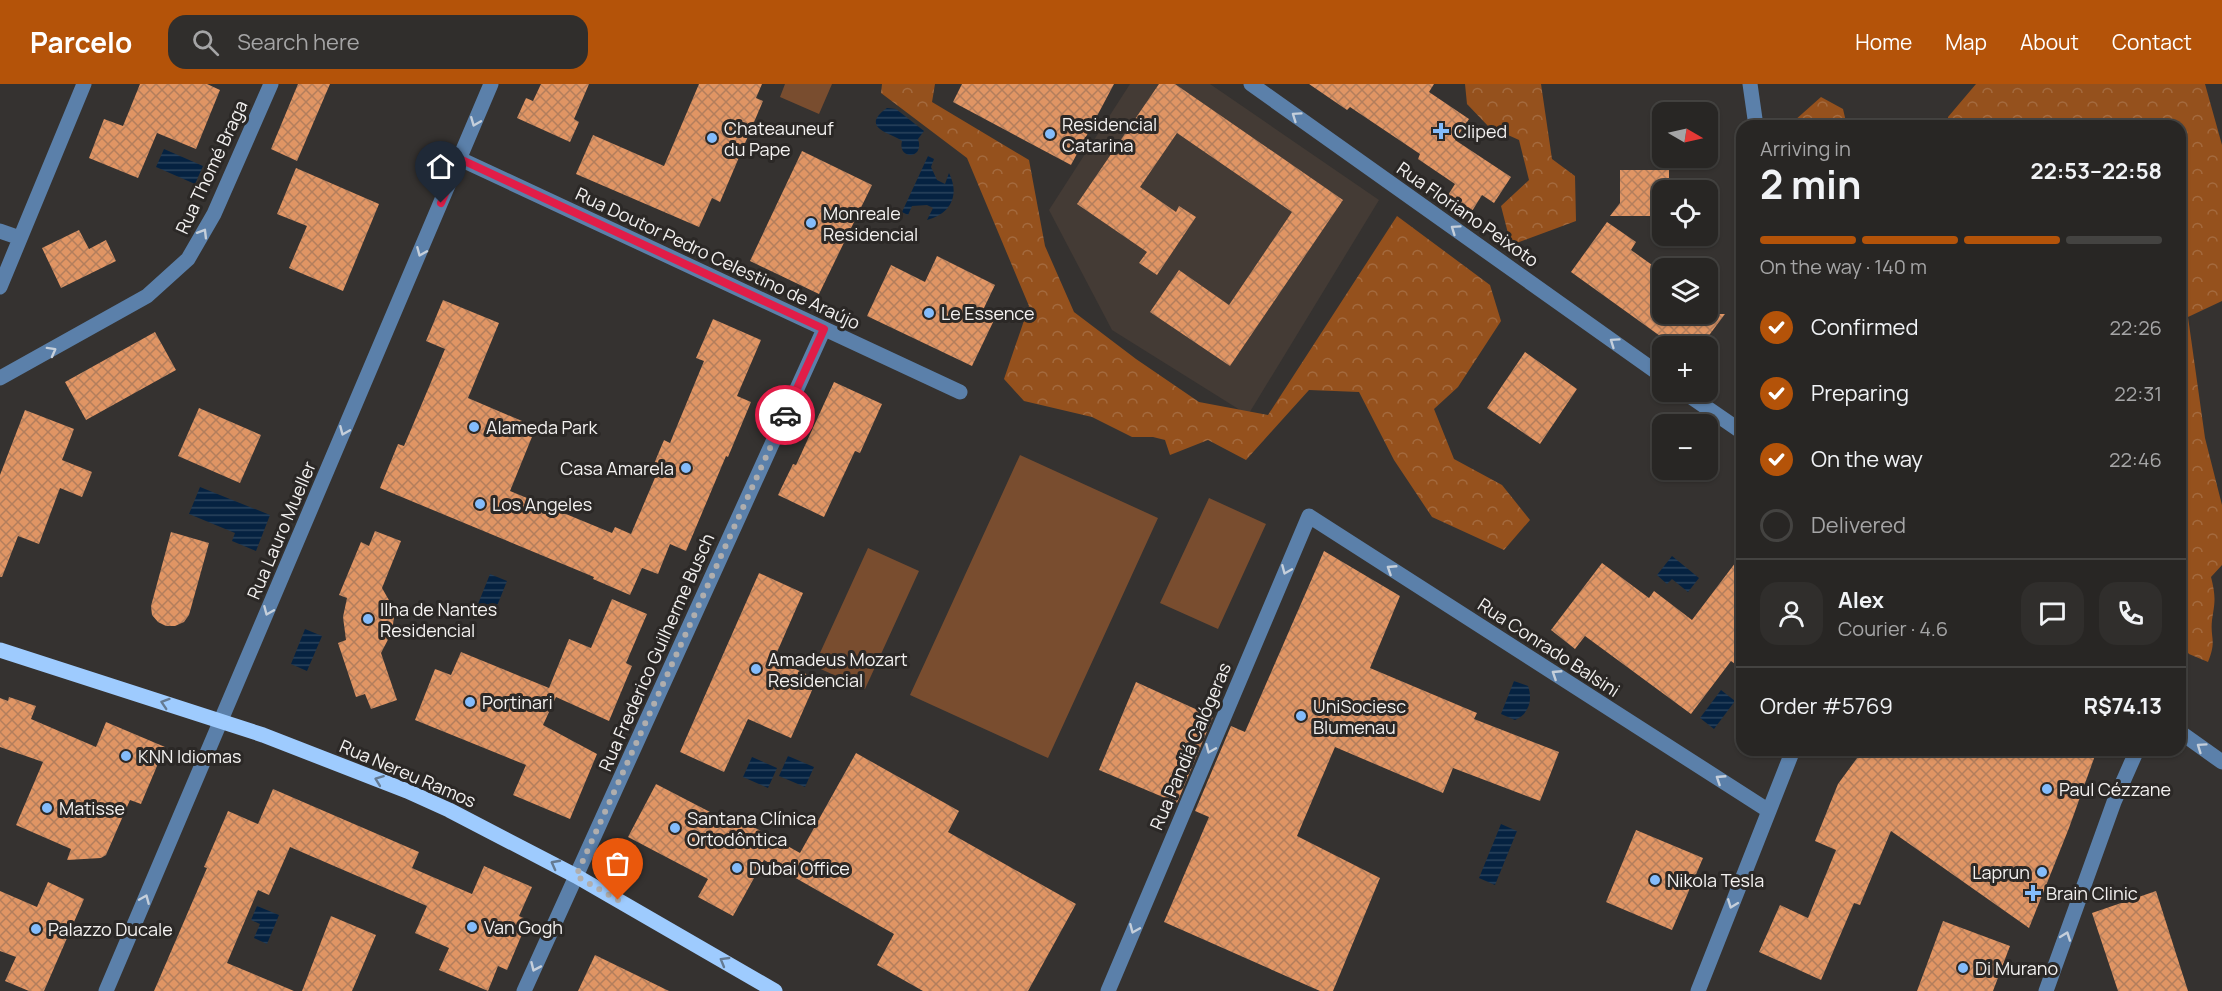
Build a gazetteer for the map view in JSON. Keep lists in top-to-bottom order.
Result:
{
  "streets": {
    "main road": ["Rua Nereu Ramos"],
    "street": [
      "Rua Thomé Braga",
      "Rua Floriano Peixoto",
      "Rua Doutor Pedro Celestino de Araújo",
      "Rua Lauro Mueller",
      "Rua Conrado Balsini",
      "Rua Frederico Guilherme Busch",
      "Rua Pandiá Calógeras"
    ]
  },
  "crossings": [
    ["Rua Doutor Pedro Celestino de Araújo", "Rua Lauro Mueller"],
    ["Rua Doutor Pedro Celestino de Araújo", "Rua Frederico Guilherme Busch"],
    ["Rua Lauro Mueller", "Rua Nereu Ramos"],
    ["Rua Conrado Balsini", "Rua Pandiá Calógeras"],
    ["Rua Frederico Guilherme Busch", "Rua Nereu Ramos"]
  ],
  "one_way": [
    "Rua Thomé Braga",
    "Rua Floriano Peixoto",
    "Rua Conrado Balsini",
    "Rua Pandiá Calógeras",
    "Rua Nereu Ramos"
  ],
  "places": {
    "health": ["Cliped", "Brain Clinic"],
    "other": [
      "Residencial Catarina",
      "Chateauneuf du Pape",
      "Monreale Residencial",
      "Le Essence",
      "Alameda Park",
      "Casa Amarela",
      "Los Angeles",
      "Ilha de Nantes Residencial",
      "Amadeus Mozart Residencial",
      "Portinari",
      "UniSociesc Blumenau",
      "KNN Idiomas",
      "Paul Cézzane",
      "Matisse",
      "Santana Clínica Ortodôntica",
      "Dubai Office",
      "Laprun",
      "Nikola Tesla",
      "Van Gogh",
      "Palazzo Ducale",
      "Di Murano"
    ]
  },
  "north": "right",
  "page": {
    "header": "Parcelo",
    "search": "Search here",
    "nav": [
      "Home",
      "Map",
      "About",
      "Contact"
    ],
    "map_buttons": ["+", "−"],
    "heading": ["2 min", "Arriving in", "22:53–22:58"],
    "panel": [
      "Alex",
      "Courier · 4.6",
      "Order #5769",
      "R$74.13"
    ],
    "bar": "On the way · 140 m",
    "list": [
      ["Confirmed", "22:26"],
      ["Preparing", "22:31"],
      ["On the way", "22:46"],
      "Delivered"
    ]
  }
}
